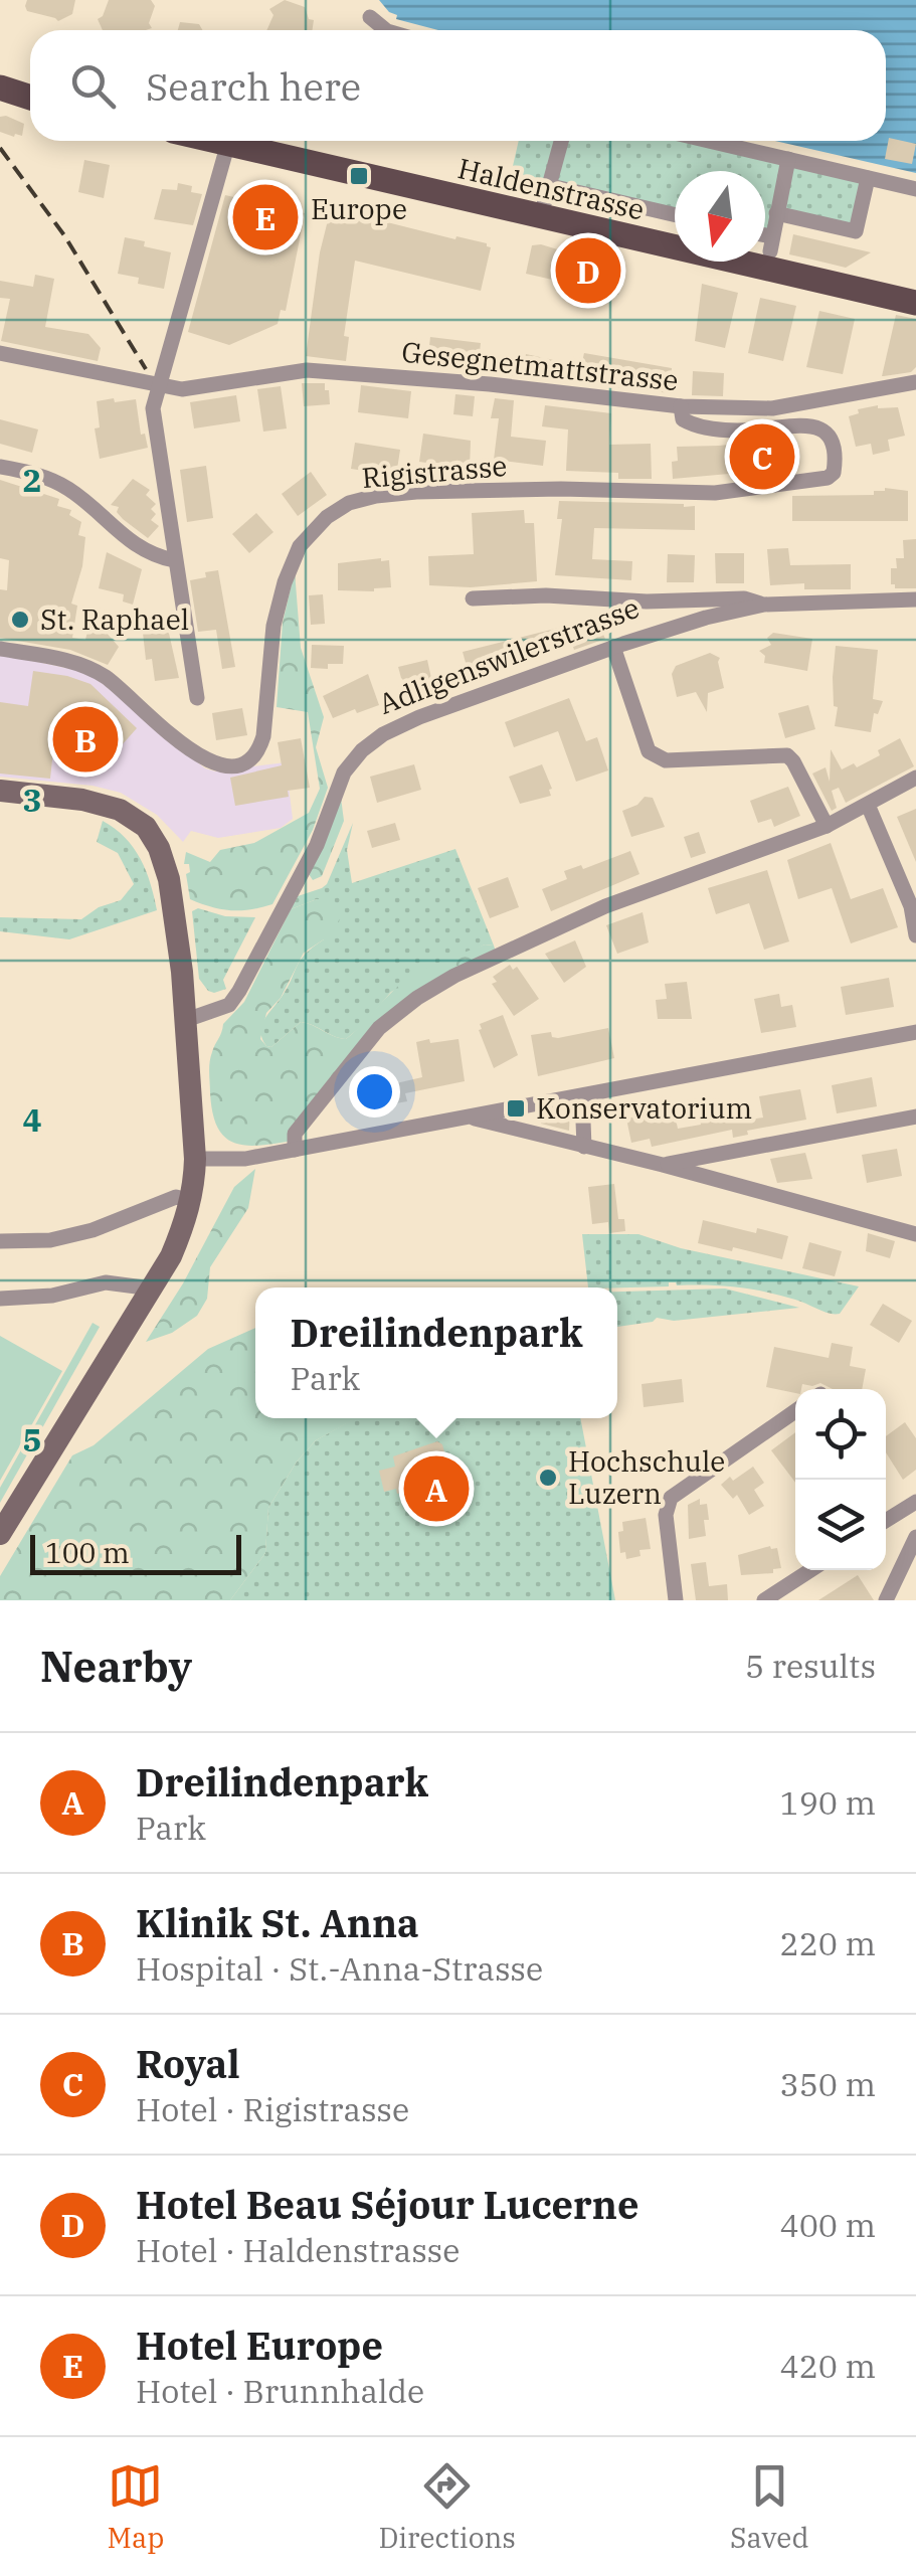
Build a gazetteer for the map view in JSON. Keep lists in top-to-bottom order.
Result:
{
  "streets": {
    "main road": ["Haldenstrasse"],
    "street": ["Gesegnetmattstrasse", "Rigistrasse", "Adligenswilerstrasse"]
  },
  "crossings": [
    ["Gesegnetmattstrasse", "Rigistrasse"]
  ],
  "places": {
    "transit": ["Europe", "Konservatorium"],
    "other": ["St. Raphael", "Hochschule Luzern"]
  },
  "scale_bar": "100 m",
  "north": "bottom",
  "page": {
    "search": "Search here",
    "pins": [
      "E",
      "D",
      "C",
      "B",
      "A"
    ],
    "popup": ["Dreilindenpark", "Park"],
    "scale": "100 m",
    "heading": ["Nearby", "5 results"],
    "list": [
      {
        "mark": "A",
        "name": "Dreilindenpark",
        "note": "Park",
        "value": "190 m"
      },
      {
        "mark": "B",
        "name": "Klinik St. Anna",
        "note": "Hospital · St.-Anna-Strasse",
        "value": "220 m"
      },
      {
        "mark": "C",
        "name": "Royal",
        "note": "Hotel · Rigistrasse",
        "value": "350 m"
      },
      {
        "mark": "D",
        "name": "Hotel Beau Séjour Lucerne",
        "note": "Hotel · Haldenstrasse",
        "value": "400 m"
      },
      {
        "mark": "E",
        "name": "Hotel Europe",
        "note": "Hotel · Brunnhalde",
        "value": "420 m"
      }
    ],
    "nav": ["Map", "Directions", "Saved"]
  },
  "grid": {
    "rows": [
      "2",
      "3",
      "4",
      "5"
    ]
  }
}
